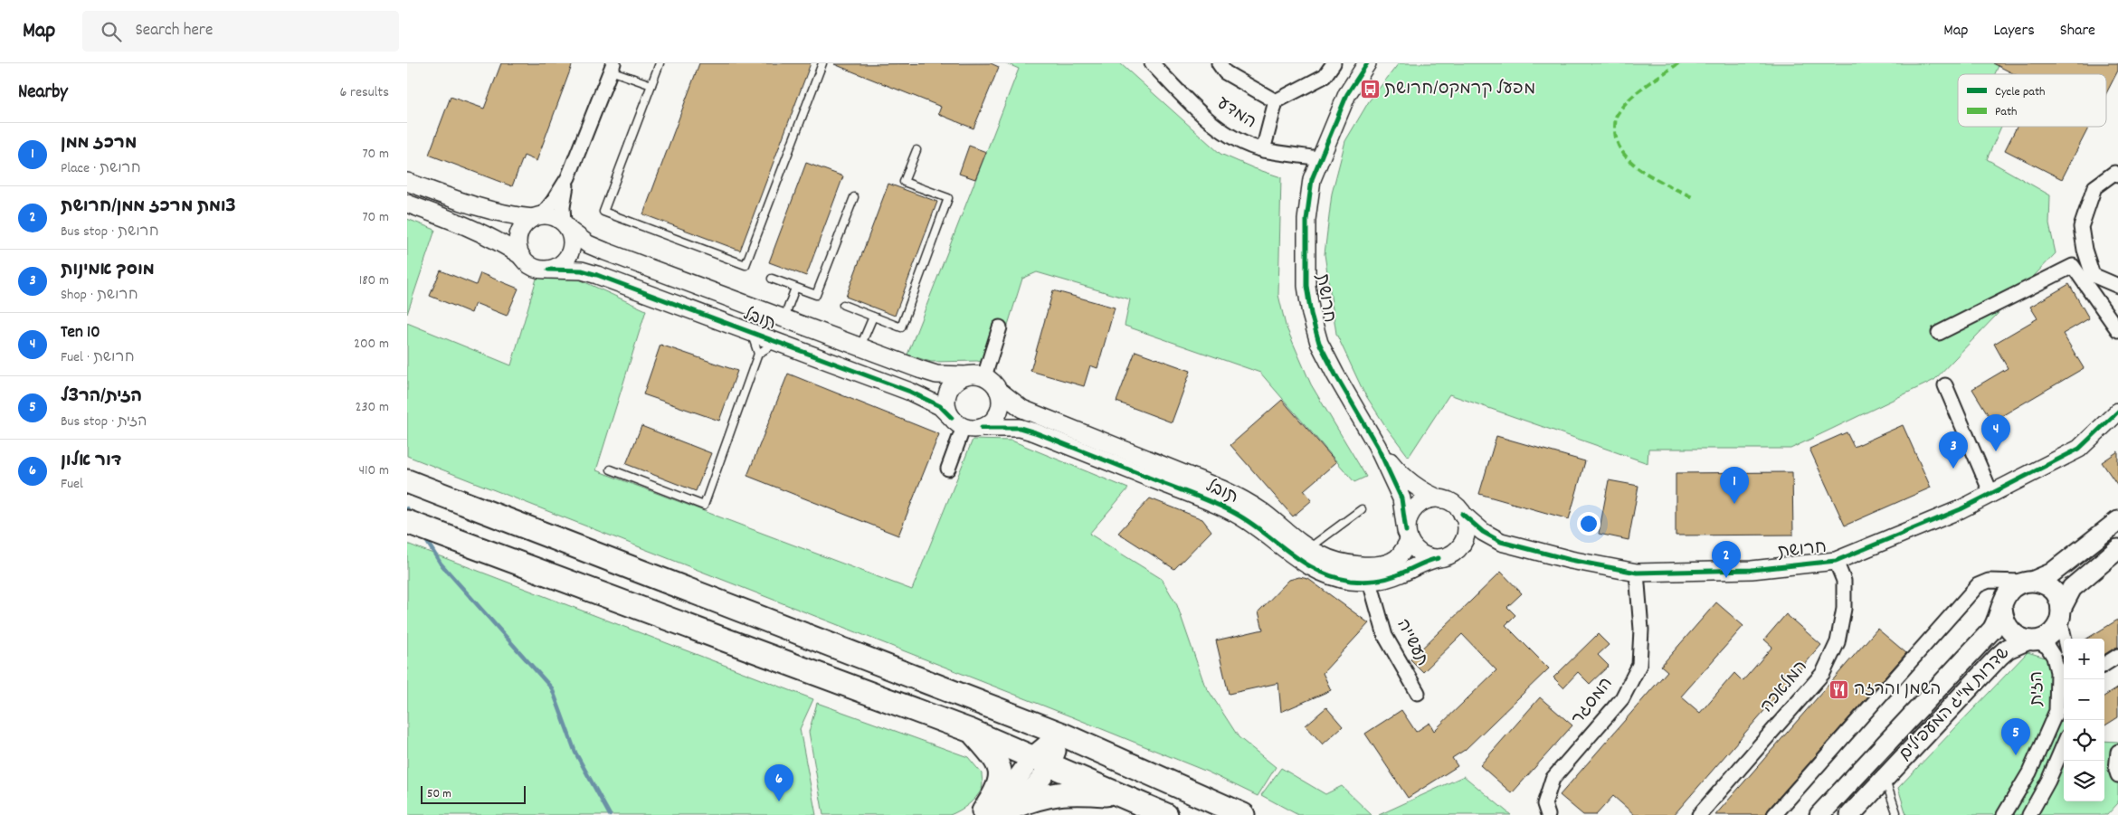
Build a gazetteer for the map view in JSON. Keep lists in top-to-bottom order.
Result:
{
  "streets": {
    "main road": ["שדרות מ\"ג המעפילים"],
    "street": [
      "המדע",
      "חרושת",
      "תובל",
      "תעשייה",
      "המלאכה",
      "הזית",
      "המסגר"
    ]
  },
  "crossings": [
    ["המדע", "חרושת"],
    ["חרושת", "תובל"],
    ["חרושת", "המלאכה"],
    ["חרושת", "המסגר"],
    ["תובל", "תעשייה"],
    ["הזית", "שדרות מ\"ג המעפילים"]
  ],
  "places": {
    "bus stop": ["מפעל קרמקס/חרושת"],
    "restaurant": ["השמן והרזה"]
  },
  "legend": ["Cycle path", "Path"],
  "scale_bar": "50 m",
  "page": {
    "header": "Map",
    "search": "Search here",
    "nav": ["Map", "Layers", "Share"],
    "heading": ["Nearby", "6 results"],
    "list": [
      {
        "mark": "1",
        "name": "מרכז ממן",
        "note": "Place · חרושת",
        "value": "70 m"
      },
      {
        "mark": "2",
        "name": "צומת מרכז ממן/חרושת",
        "note": "Bus stop · חרושת",
        "value": "70 m"
      },
      {
        "mark": "3",
        "name": "מוסך אמינות",
        "note": "Shop · חרושת",
        "value": "180 m"
      },
      {
        "mark": "4",
        "name": "Ten 10",
        "note": "Fuel · חרושת",
        "value": "200 m"
      },
      {
        "mark": "5",
        "name": "הזית/הרצל",
        "note": "Bus stop · הזית",
        "value": "230 m"
      },
      {
        "mark": "6",
        "name": "דור אלון",
        "note": "Fuel",
        "value": "410 m"
      }
    ],
    "pins": [
      "4",
      "3",
      "1",
      "2",
      "5",
      "6"
    ],
    "map_buttons": ["+", "−"],
    "scale": "50 m"
  }
}
